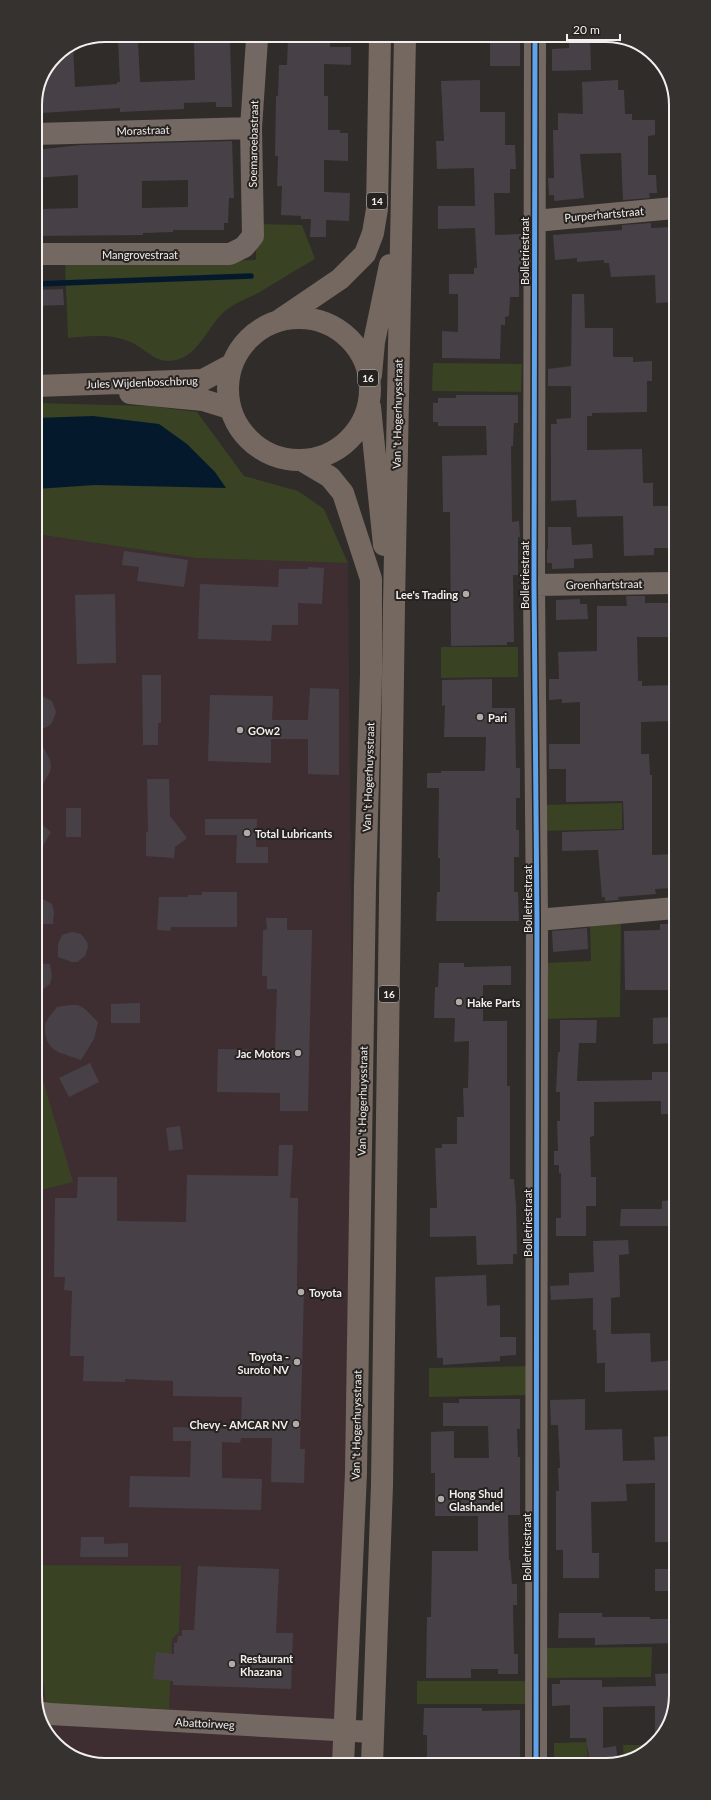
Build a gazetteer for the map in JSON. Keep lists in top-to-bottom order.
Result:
{
  "streets": {
    "main road": [
      "14",
      "16",
      "Jules Wijdenboschbrug",
      "Van 't Hogerhuysstraat"
    ],
    "street": [
      "Morastraat",
      "Soemaroebastraat",
      "Purperhartstraat",
      "Bolletriestraat",
      "Mangrovestraat",
      "Groenhartstraat",
      "Abattoirweg"
    ]
  },
  "crossings": [
    ["Morastraat", "Soemaroebastraat"],
    ["Soemaroebastraat", "Mangrovestraat"],
    ["14", "16"],
    ["14", "Jules Wijdenboschbrug"],
    ["14", "Van 't Hogerhuysstraat"],
    ["Purperhartstraat", "Bolletriestraat"],
    ["Bolletriestraat", "Groenhartstraat"],
    ["16", "Jules Wijdenboschbrug"],
    ["16", "Van 't Hogerhuysstraat"],
    ["Jules Wijdenboschbrug", "Van 't Hogerhuysstraat"],
    ["Van 't Hogerhuysstraat", "Abattoirweg"]
  ],
  "places": [
    "Lee's Trading",
    "Pari",
    "GOw2",
    "Total Lubricants",
    "Hake Parts",
    "Jac Motors",
    "Toyota",
    "Toyota - Suroto NV",
    "Chevy - AMCAR NV",
    "Hong Shud Glashandel",
    "Restaurant Khazana"
  ],
  "scale_bar": "20 m"
}
